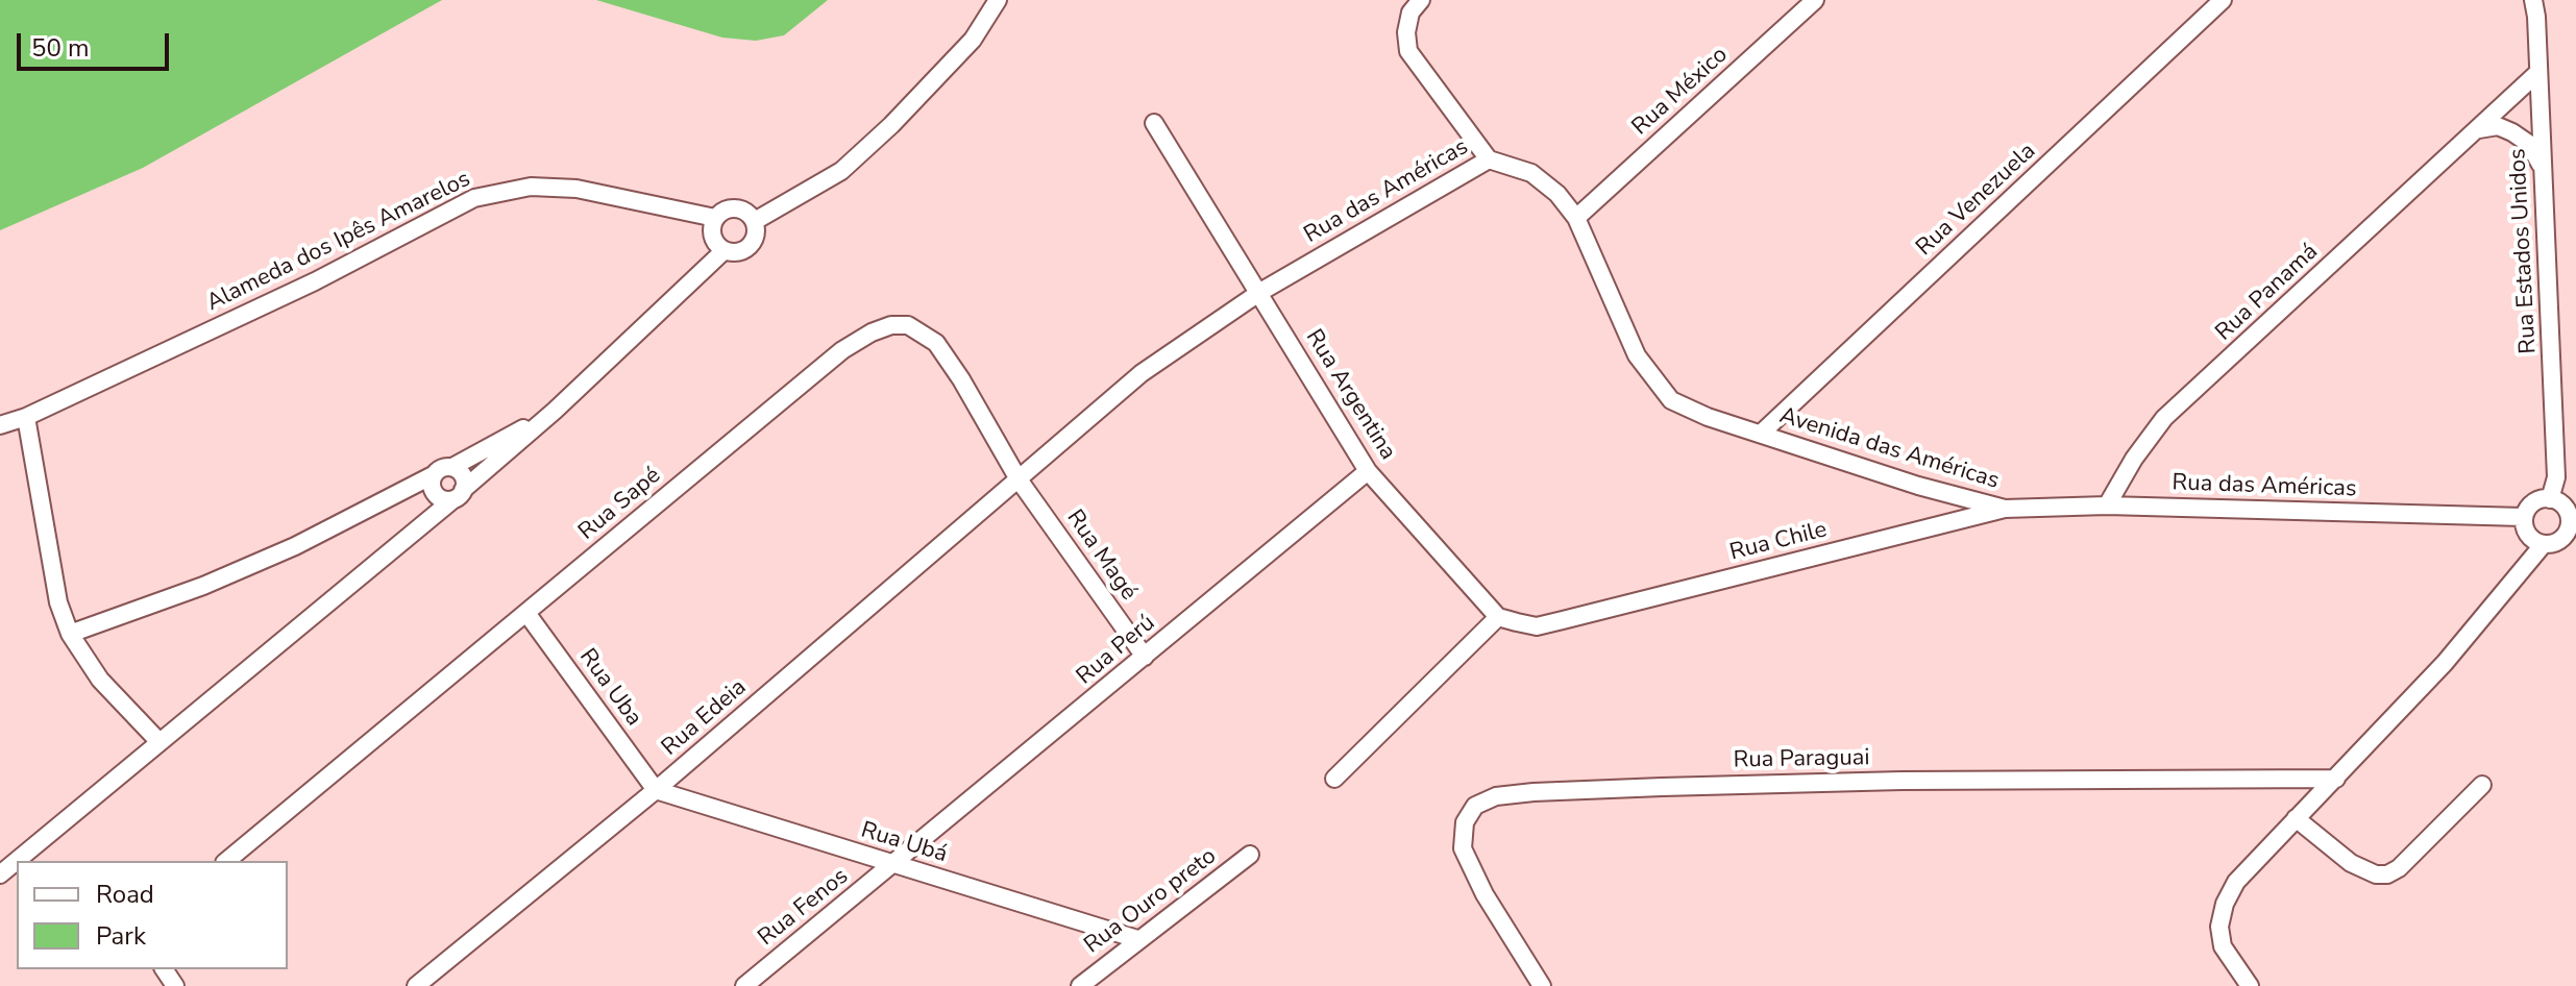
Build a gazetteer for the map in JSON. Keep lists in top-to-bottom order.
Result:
{
  "streets": {
    "street": [
      "Rua México",
      "Rua das Américas",
      "Rua Venezuela",
      "Alameda dos Ipês Amarelos",
      "Rua Estados Unidos",
      "Rua Panamá",
      "Rua Argentina",
      "Avenida das Américas",
      "Rua Sapé",
      "Rua Chile",
      "Rua Magé",
      "Rua Perú",
      "Rua Uba",
      "Rua Edeia",
      "Rua Paraguai",
      "Rua Ubá",
      "Rua Ouro preto",
      "Rua Fenos"
    ]
  },
  "crossings": [
    ["Rua México", "Rua das Américas"],
    ["Rua das Américas", "Rua Venezuela"],
    ["Rua das Américas", "Rua Estados Unidos"],
    ["Rua das Américas", "Rua Panamá"],
    ["Rua das Américas", "Rua Argentina"],
    ["Rua das Américas", "Avenida das Américas"],
    ["Rua das Américas", "Rua Sapé"],
    ["Rua das Américas", "Rua Chile"],
    ["Rua das Américas", "Rua Magé"],
    ["Rua das Américas", "Rua Edeia"],
    ["Rua Venezuela", "Avenida das Américas"],
    ["Rua Estados Unidos", "Rua Panamá"],
    ["Rua Argentina", "Rua Chile"],
    ["Rua Argentina", "Rua Perú"],
    ["Avenida das Américas", "Rua Chile"],
    ["Rua Sapé", "Rua Magé"],
    ["Rua Sapé", "Rua Uba"],
    ["Rua Sapé", "Rua Edeia"],
    ["Rua Magé", "Rua Perú"],
    ["Rua Magé", "Rua Edeia"],
    ["Rua Perú", "Rua Ubá"],
    ["Rua Perú", "Rua Fenos"],
    ["Rua Uba", "Rua Edeia"],
    ["Rua Uba", "Rua Ubá"],
    ["Rua Edeia", "Rua Ubá"],
    ["Rua Ubá", "Rua Ouro preto"],
    ["Rua Ubá", "Rua Fenos"]
  ],
  "legend": ["Road", "Park"],
  "scale_bar": "50 m"
}
